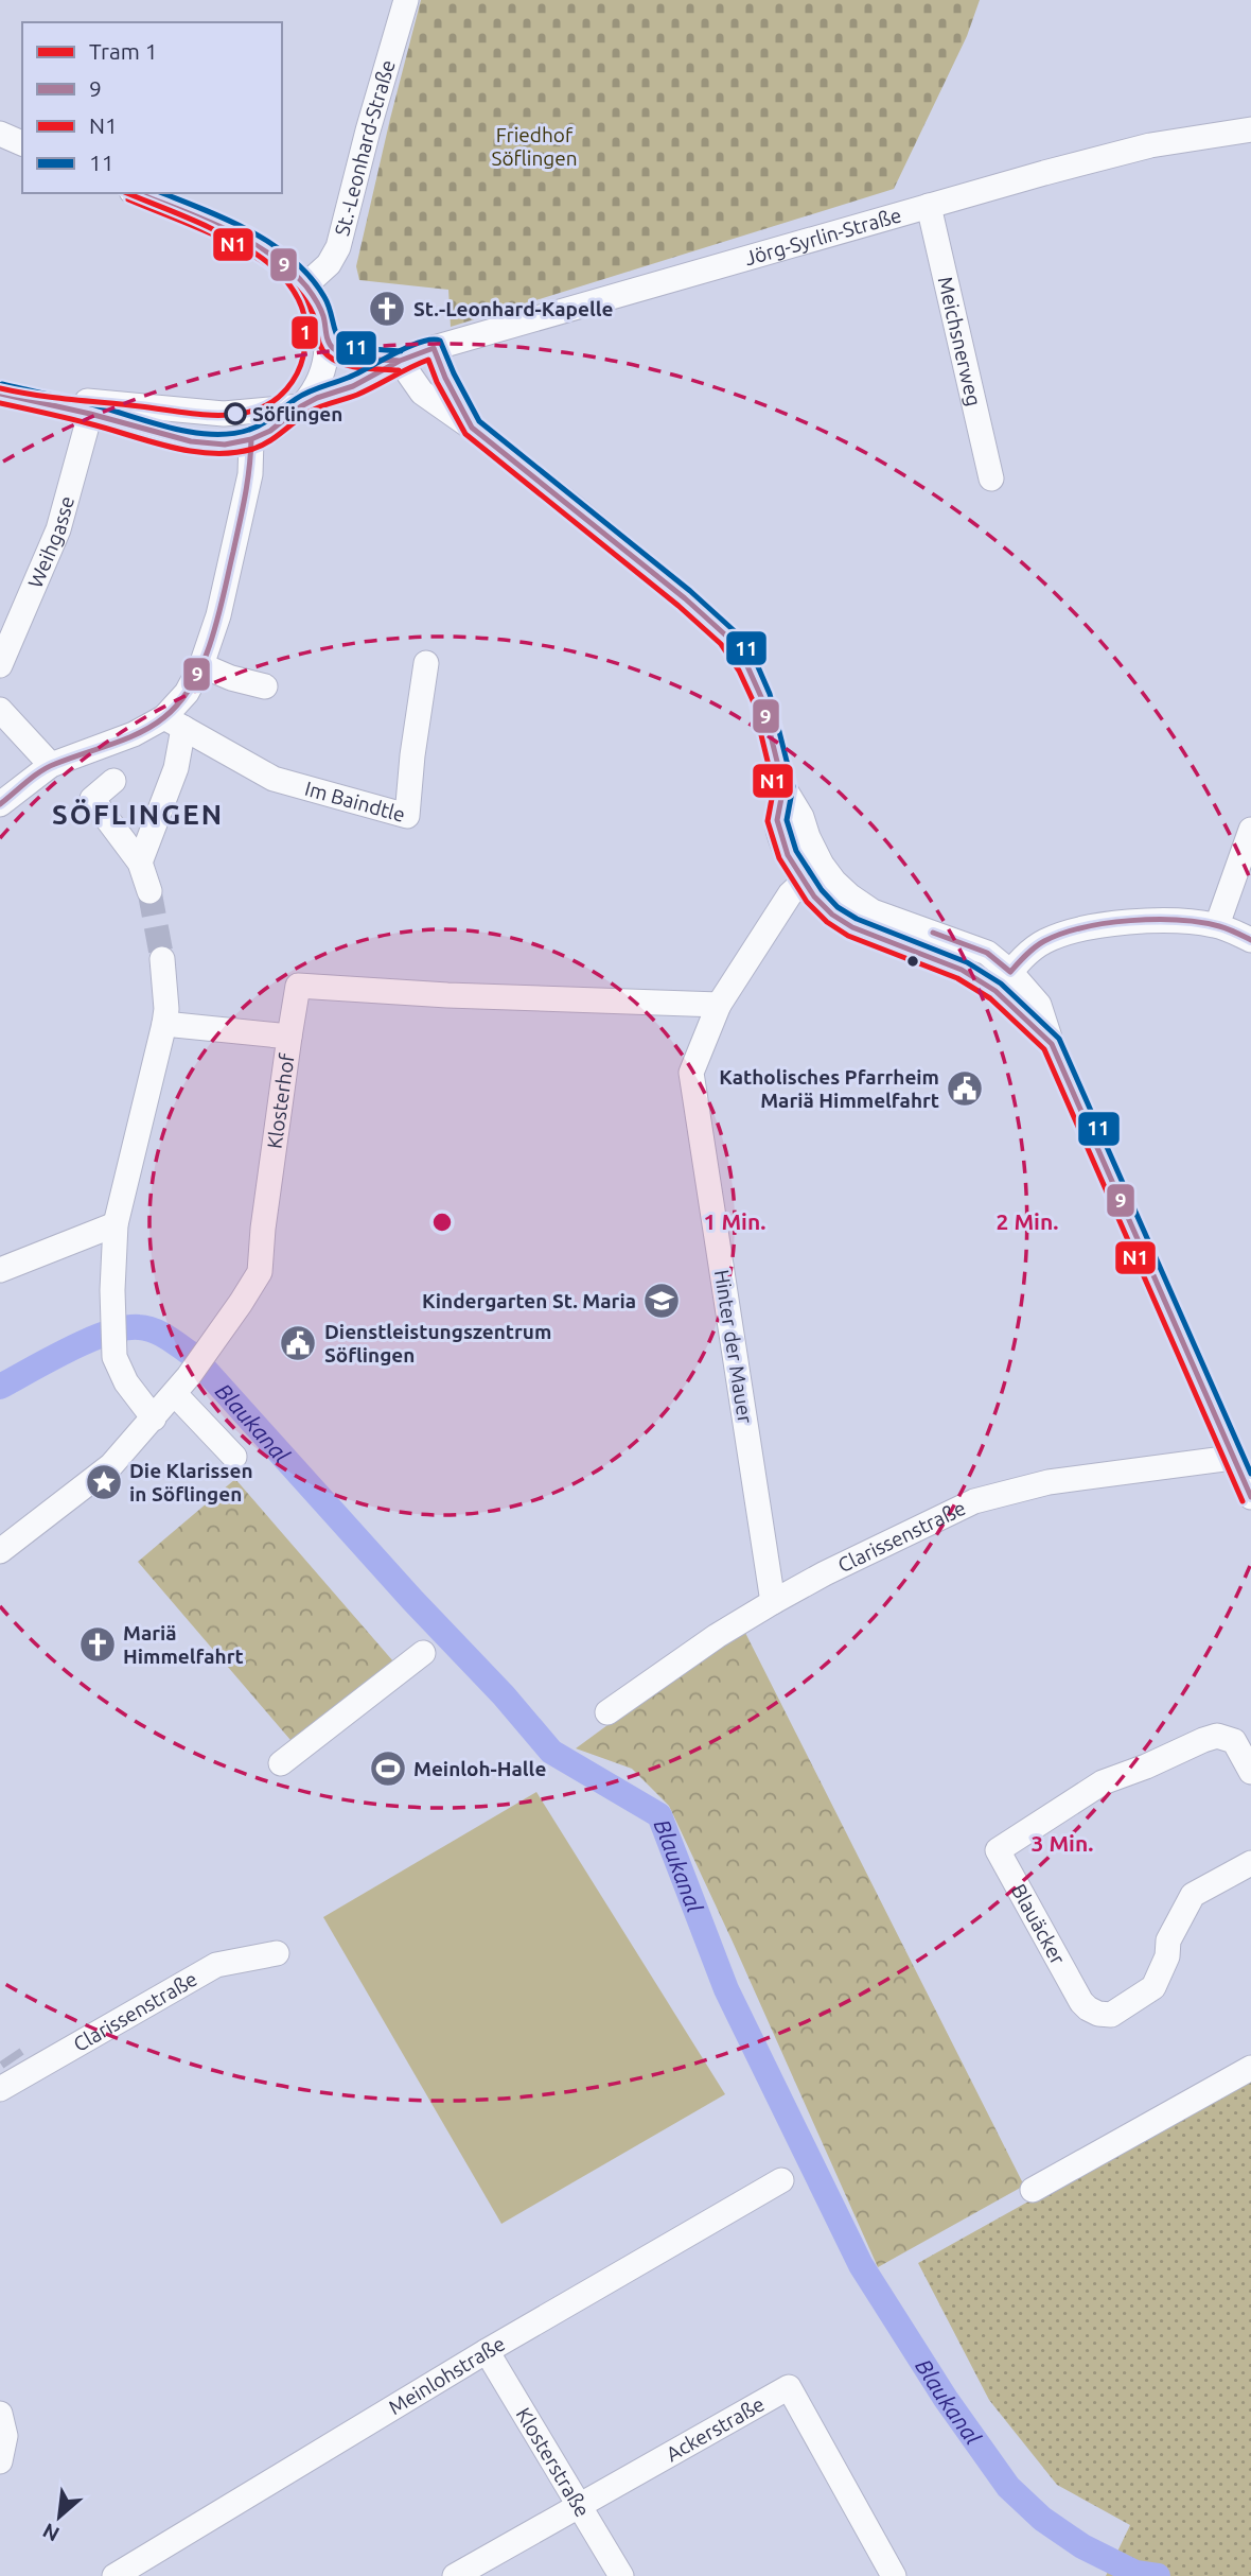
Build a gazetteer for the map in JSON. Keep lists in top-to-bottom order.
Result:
{
  "streets": {
    "street": [
      "St.-Leonhard-Straße",
      "Jörg-Syrlin-Straße",
      "Meichsnerweg",
      "Weihgasse",
      "Im Baindtle",
      "Klosterhof",
      "Hinter der Mauer",
      "Clarissenstraße",
      "Blauäcker",
      "Meinlohstraße",
      "Ackerstraße",
      "Klosterstraße"
    ]
  },
  "crossings": [
    ["Jörg-Syrlin-Straße", "Meichsnerweg"],
    ["Hinter der Mauer", "Clarissenstraße"],
    ["Meinlohstraße", "Klosterstraße"],
    ["Ackerstraße", "Klosterstraße"]
  ],
  "districts": ["SÖFLINGEN"],
  "water": ["Blaukanal"],
  "parks": ["Friedhof Söflingen"],
  "places": {
    "church": ["St.-Leonhard-Kapelle", "Mariä Himmelfahrt"],
    "other": ["Söflingen"],
    "public building": ["Katholisches Pfarrheim Mariä Himmelfahrt", "Dienstleistungszentrum Söflingen"],
    "school or university": ["Kindergarten St. Maria"],
    "place": ["Die Klarissen in Söflingen"],
    "sports": ["Meinloh-Halle"]
  },
  "lines": [
    "tram line 1",
    "transit line 9",
    "transit line 11",
    "transit line N1"
  ],
  "legend": [
    "Tram 1",
    "9",
    "N1",
    "11"
  ],
  "north": "bottom left",
  "rings": ["1 Min.", "2 Min.", "3 Min."]
}
